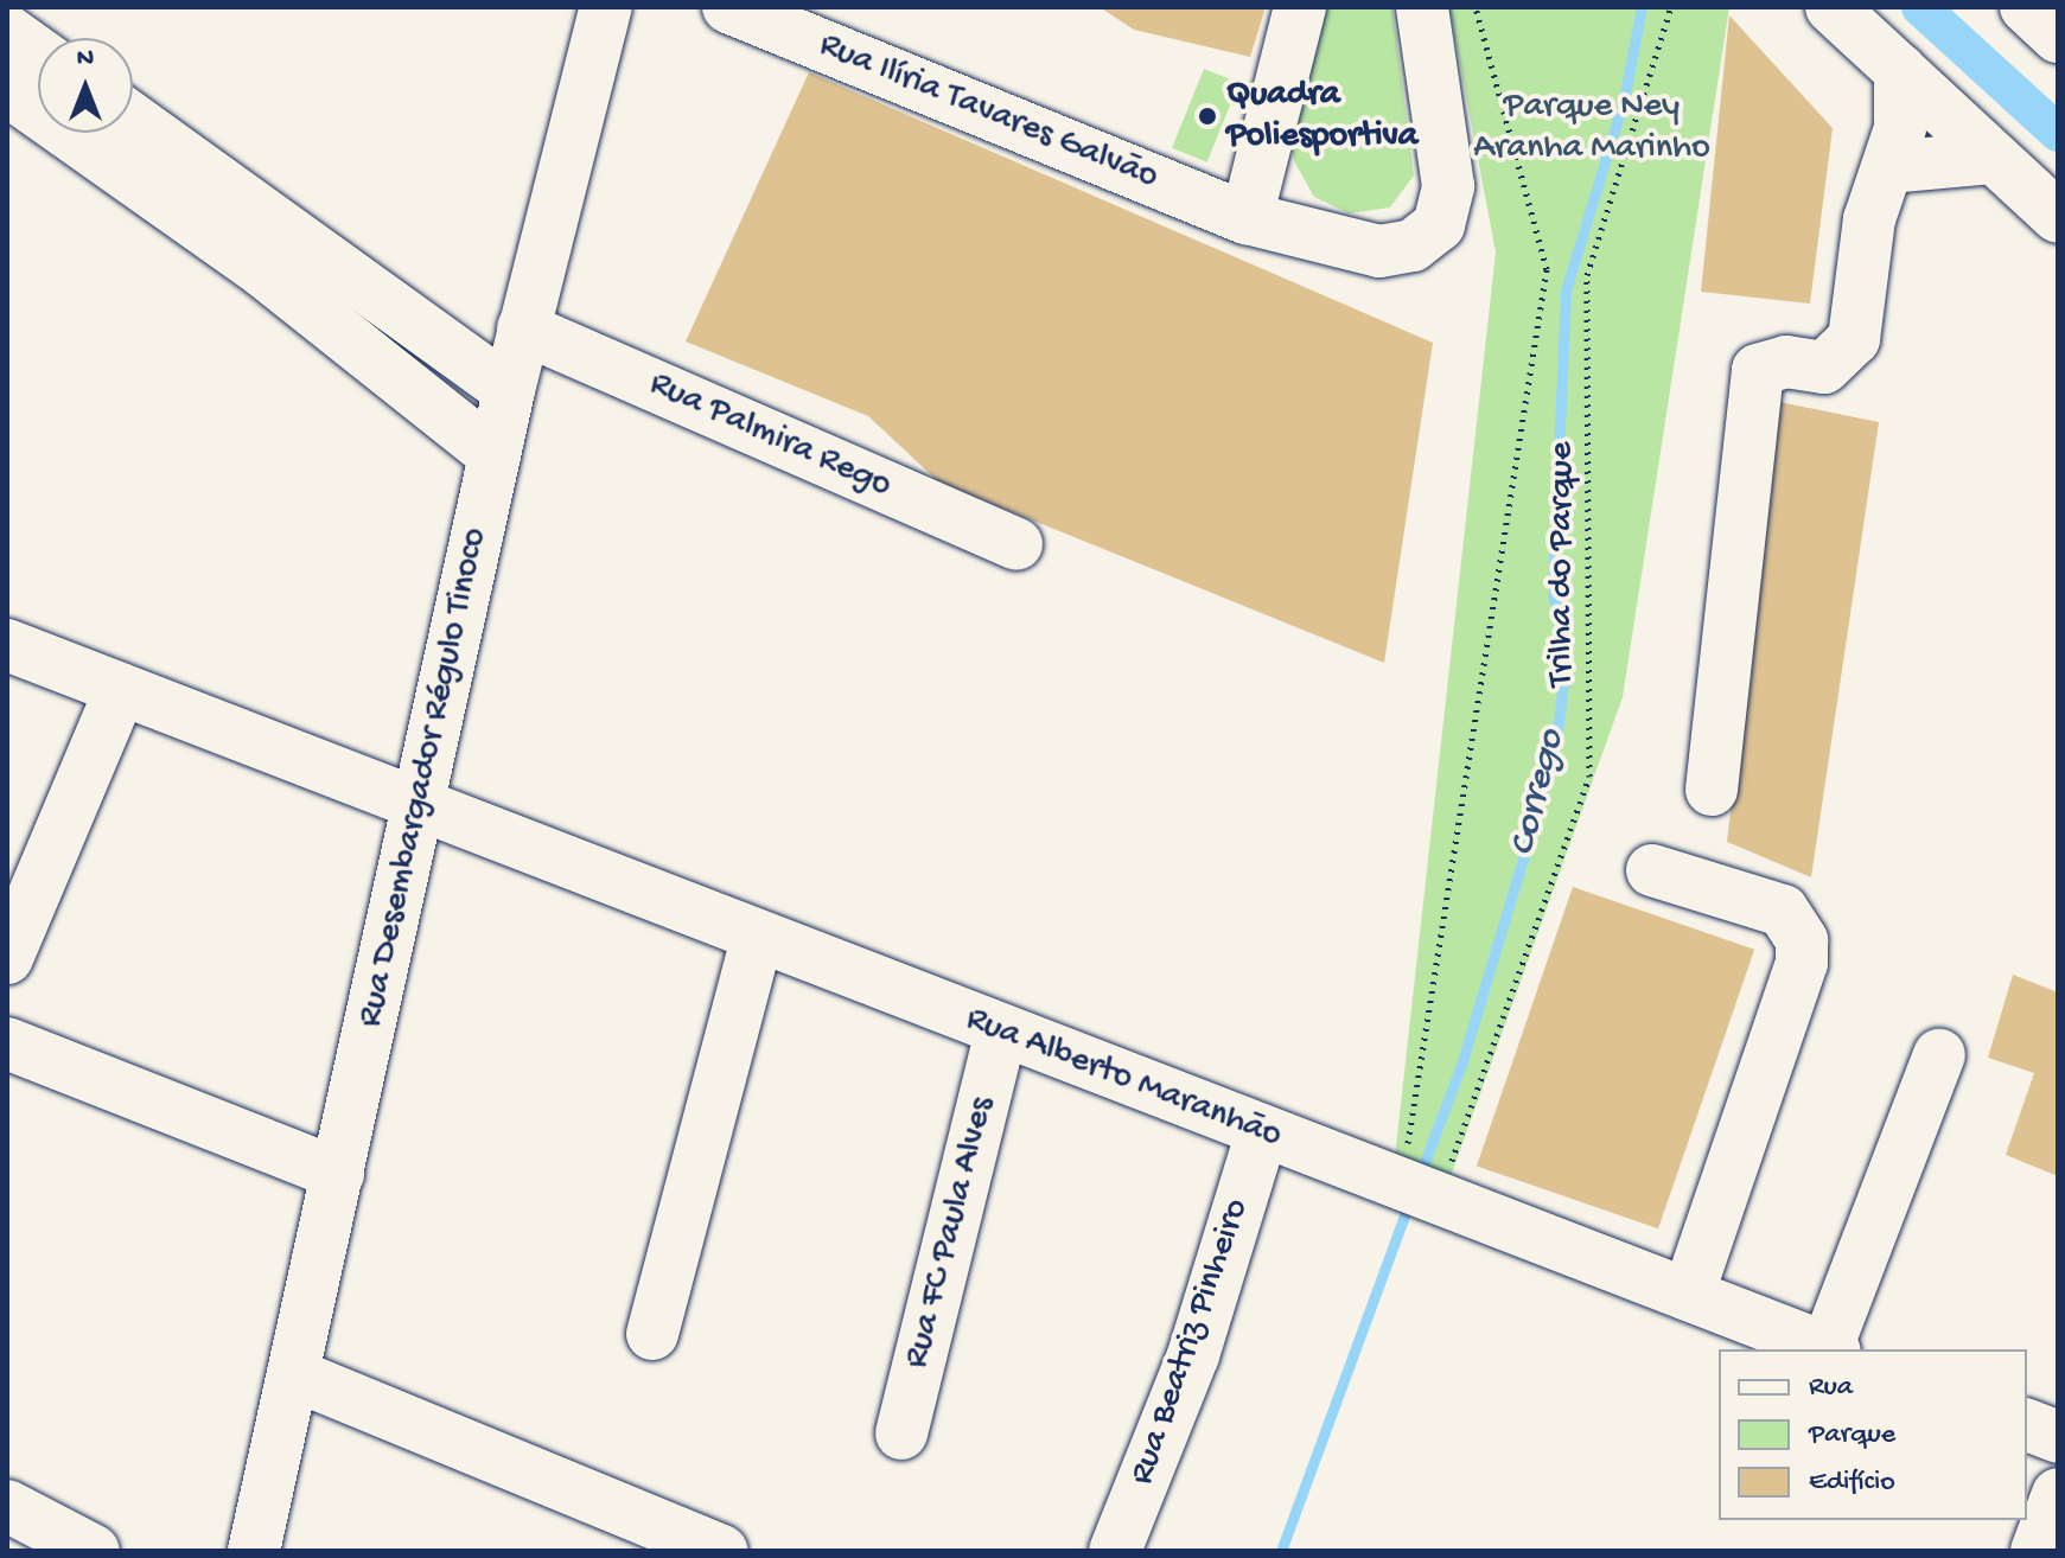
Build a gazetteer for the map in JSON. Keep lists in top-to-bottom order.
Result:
{
  "streets": {
    "street": [
      "Rua Ilíria Tavares Galvão",
      "Rua Palmira Rego",
      "Rua Desembargador Régulo Tinoco",
      "Rua Alberto Maranhão",
      "Rua FC Paula Alves",
      "Rua Beatriz Pinheiro"
    ],
    "path": ["Trilha do Parque"]
  },
  "crossings": [
    ["Rua Palmira Rego", "Rua Desembargador Régulo Tinoco"],
    ["Trilha do Parque", "Rua Alberto Maranhão"],
    ["Rua Desembargador Régulo Tinoco", "Rua Alberto Maranhão"],
    ["Rua Alberto Maranhão", "Rua FC Paula Alves"],
    ["Rua Alberto Maranhão", "Rua Beatriz Pinheiro"]
  ],
  "water": ["Corrego"],
  "parks": ["Parque Ney Aranha Marinho"],
  "places": ["Quadra Poliesportiva"],
  "legend": ["Rua", "Parque", "Edifício"],
  "north": "top"
}
